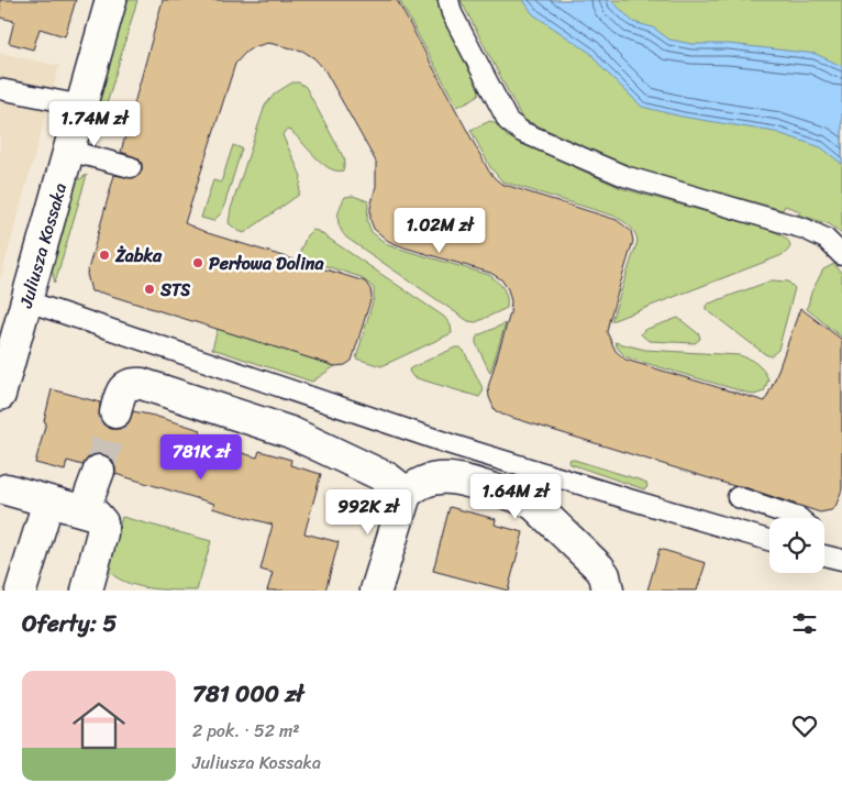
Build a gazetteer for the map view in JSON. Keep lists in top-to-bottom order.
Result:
{
  "streets": {
    "street": ["Juliusza Kossaka"]
  },
  "places": ["Żabka", "Perłowa Dolina", "STS"],
  "page": {
    "price": [
      "1.74M zł",
      "1.02M zł",
      "781K zł",
      "1.64M zł",
      "992K zł"
    ],
    "heading": "Oferty: 5",
    "list": [
      {
        "name": "781 000 zł",
        "note": "2 pok. · 52 m² · Juliusza Kossaka"
      }
    ]
  }
}
